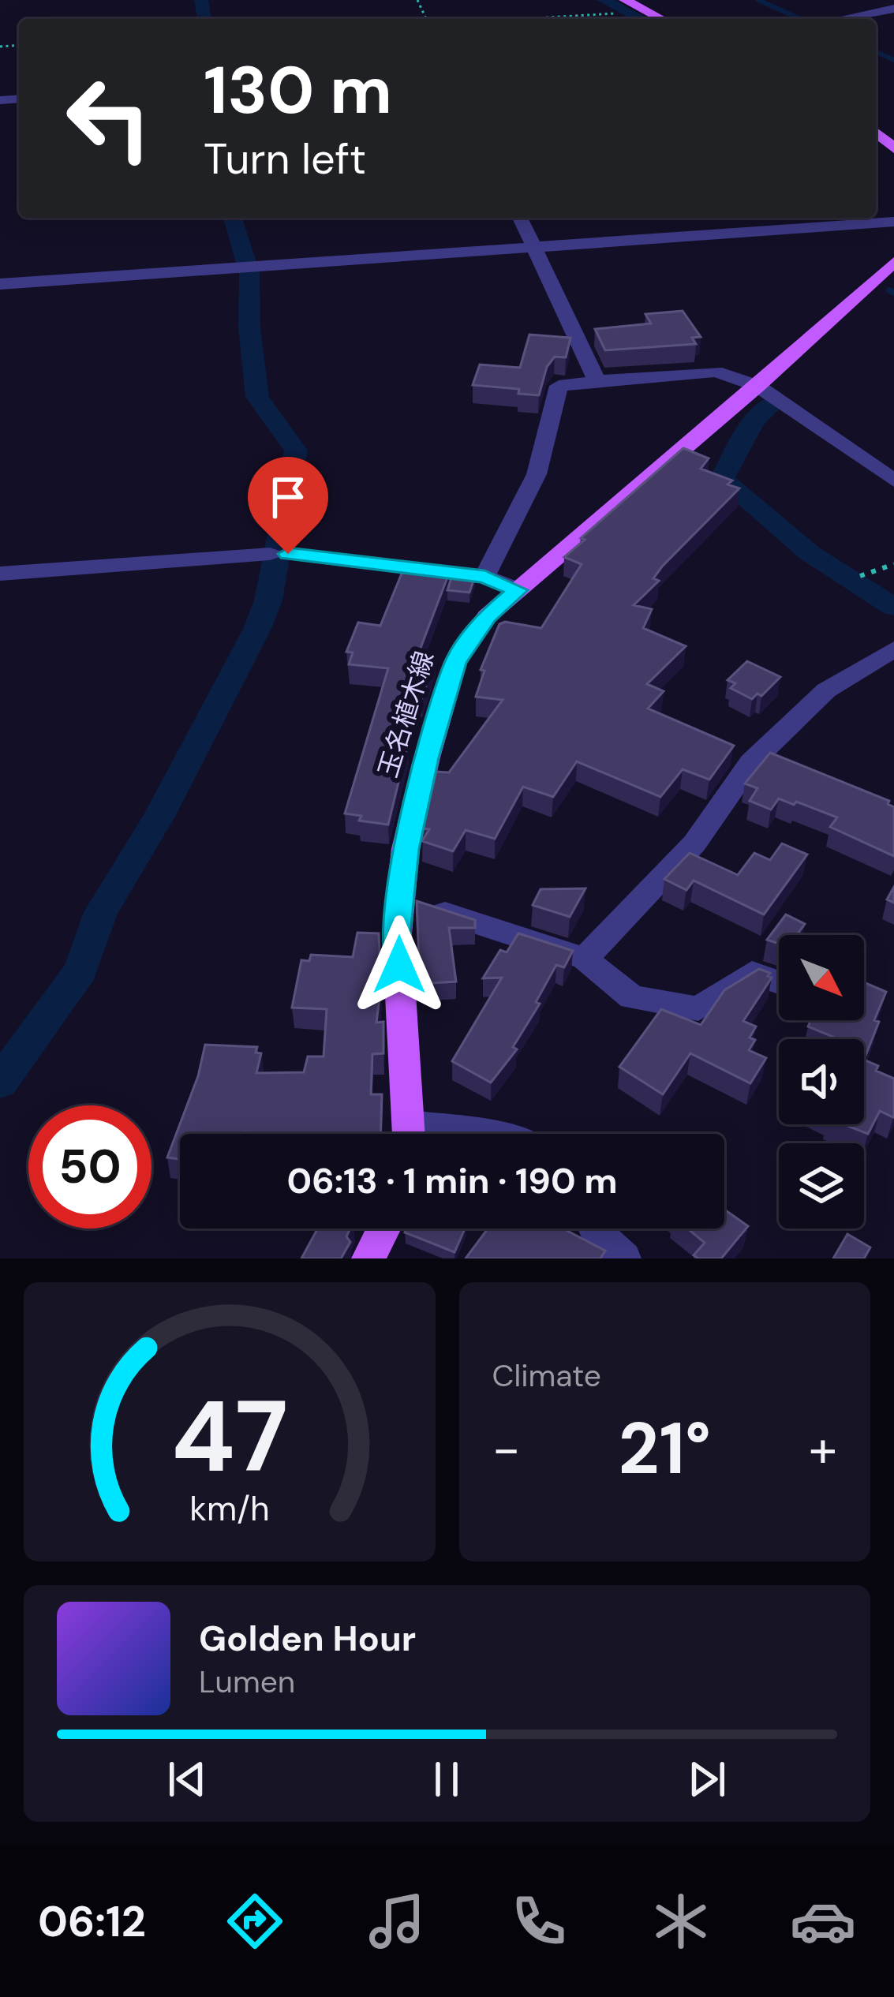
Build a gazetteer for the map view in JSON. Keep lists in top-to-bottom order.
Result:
{
  "streets": {
    "main road": ["玉名植木線"]
  },
  "north": "bottom right",
  "page": {
    "turn": ["130 m", "Turn left"],
    "limit": "50",
    "trip": "06:13 · 1 min · 190 m",
    "tile": "Climate",
    "heat": ["−", "21°", "+"],
    "song": ["Golden Hour", "Lumen"],
    "tabs": "06:12",
    "gauge": ["47", "km/h"]
  }
}
